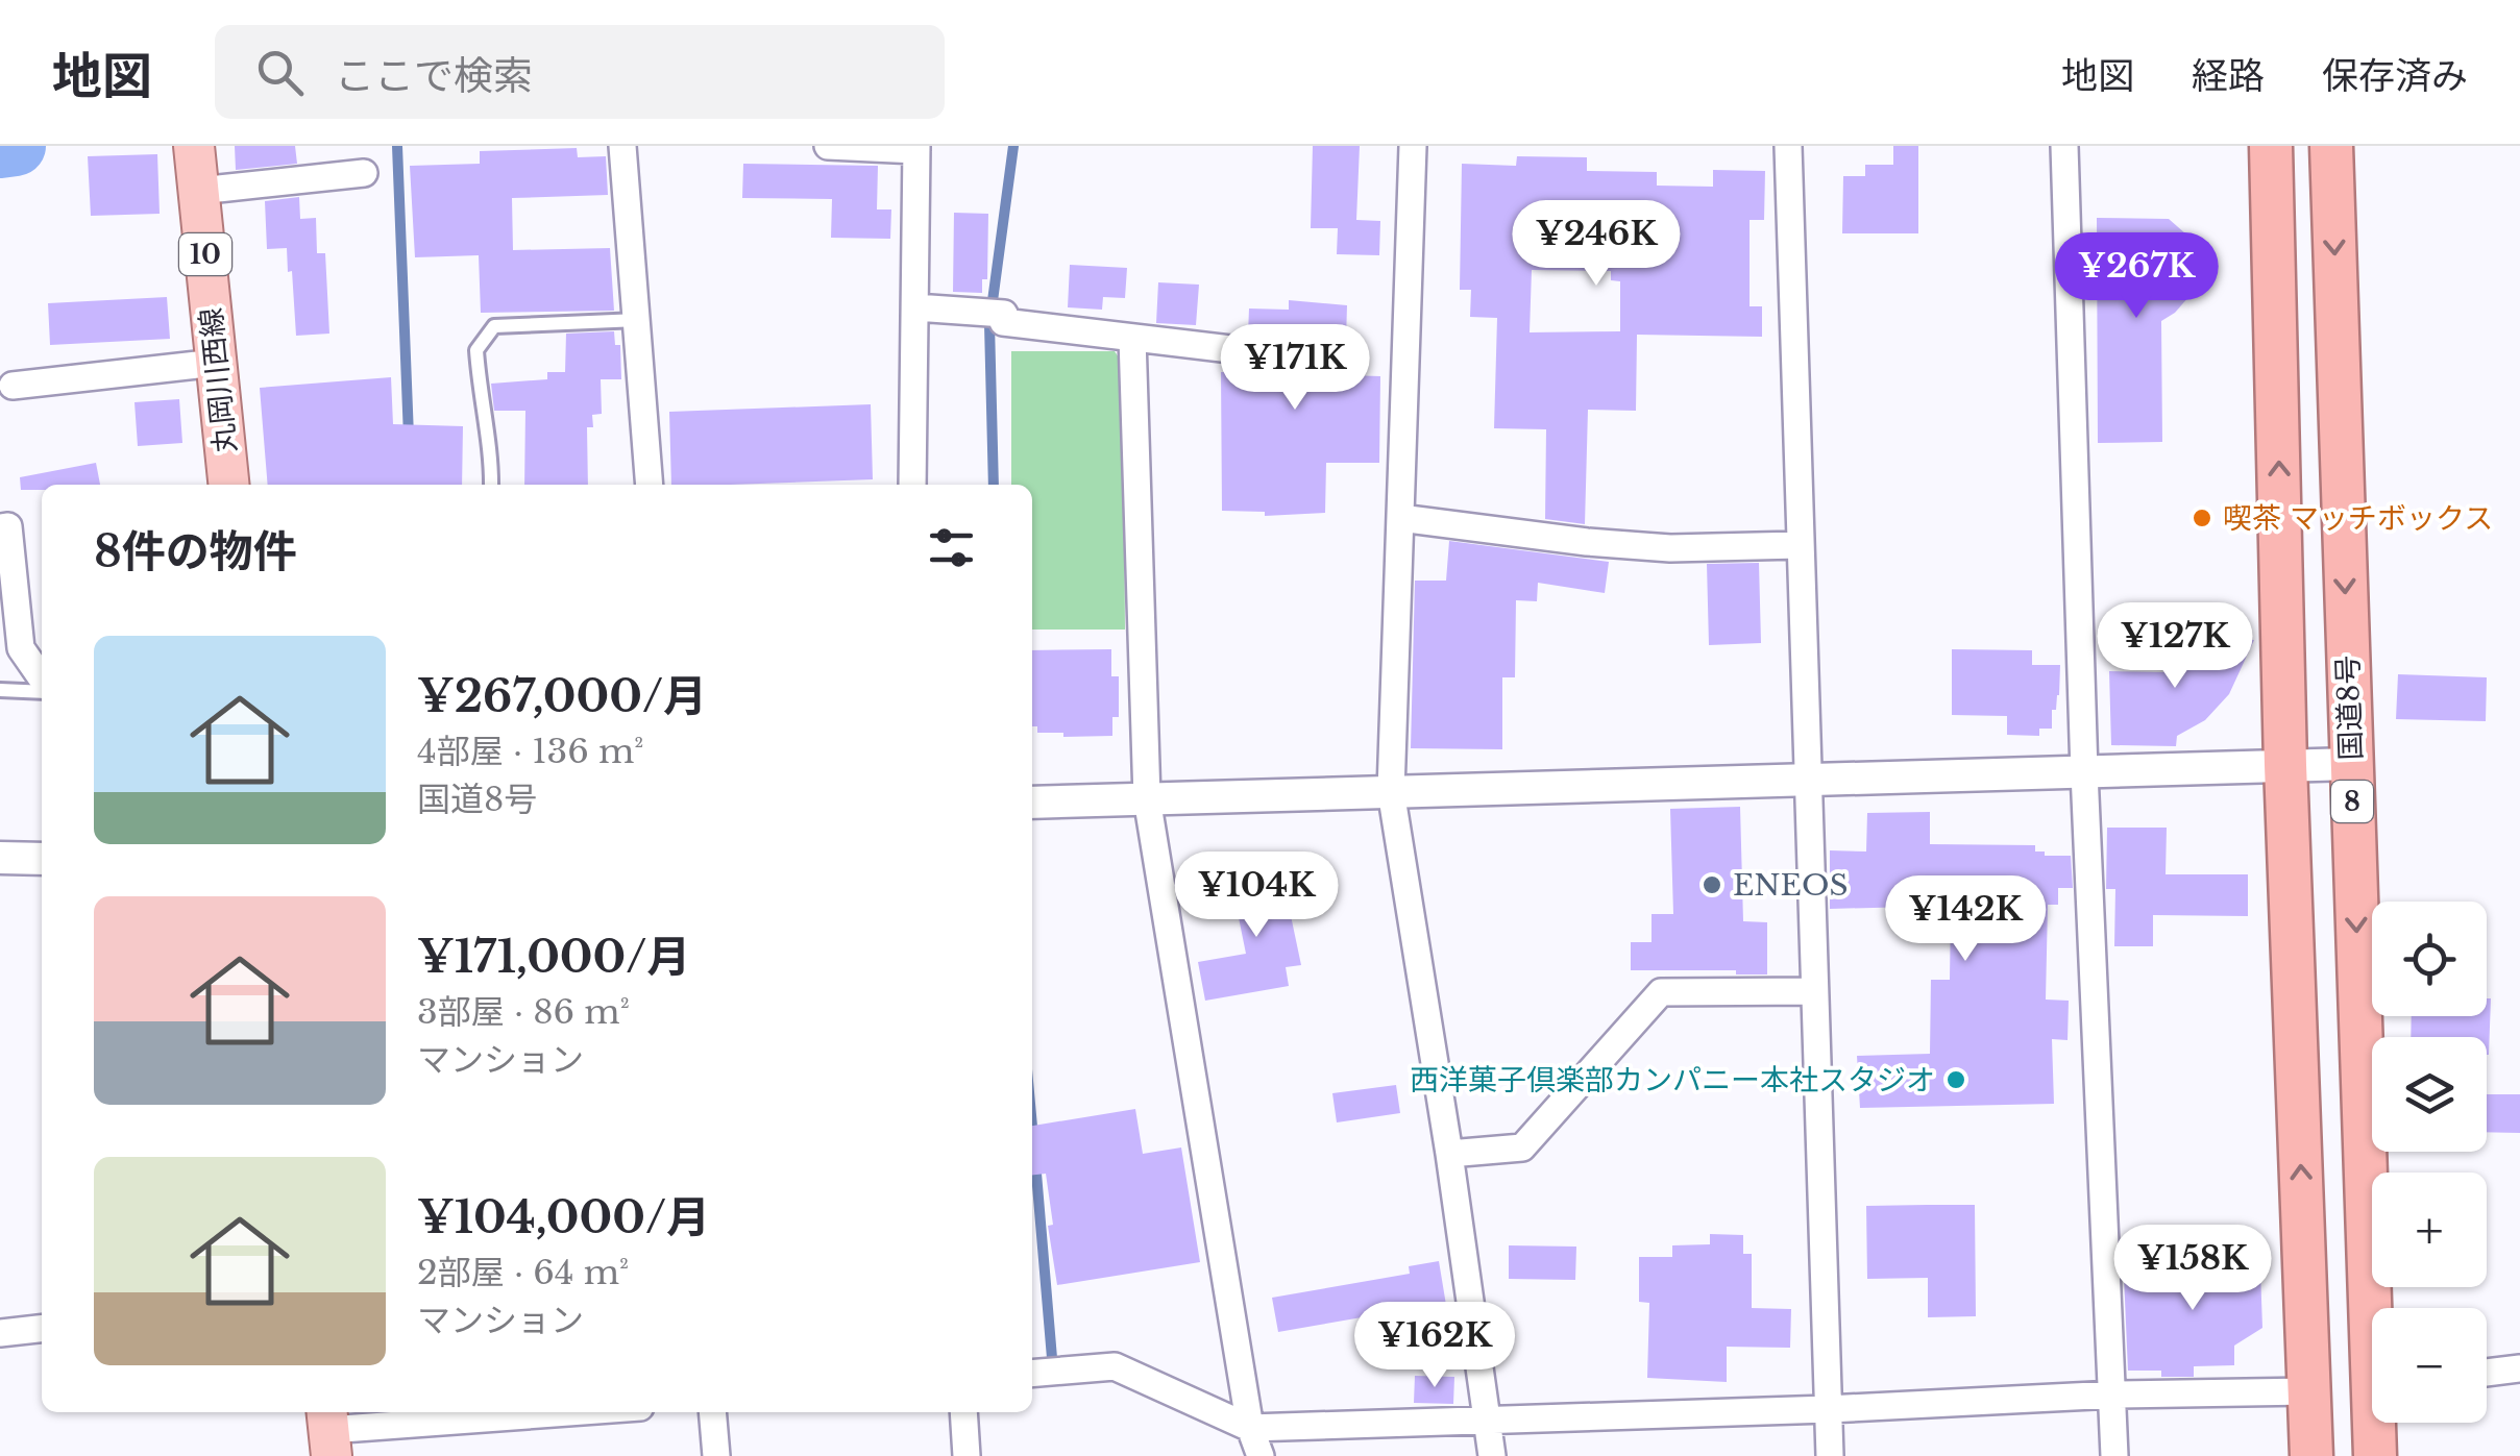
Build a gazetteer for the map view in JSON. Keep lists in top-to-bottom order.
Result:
{
  "streets": {
    "highway": ["国道8号", "8"],
    "main road": ["10", "丸岡川西線"]
  },
  "places": ["喫茶 マッチボックス", "ENEOS", "西洋菓子倶楽部カンパニー本社スタジオ"],
  "page": {
    "header": "地図",
    "search": "ここで検索",
    "nav": ["地図", "経路", "保存済み"],
    "price": [
      "¥246K",
      "¥267K",
      "¥171K",
      "¥127K",
      "¥104K",
      "¥142K",
      "¥158K",
      "¥162K"
    ],
    "heading": "8件の物件",
    "list": [
      {
        "name": "¥267,000/月",
        "note": "4部屋 · 136 m² · 国道8号"
      },
      {
        "name": "¥171,000/月",
        "note": "3部屋 · 86 m² · マンション"
      },
      {
        "name": "¥104,000/月",
        "note": "2部屋 · 64 m² · マンション"
      }
    ],
    "map_buttons": ["+", "−"]
  }
}
